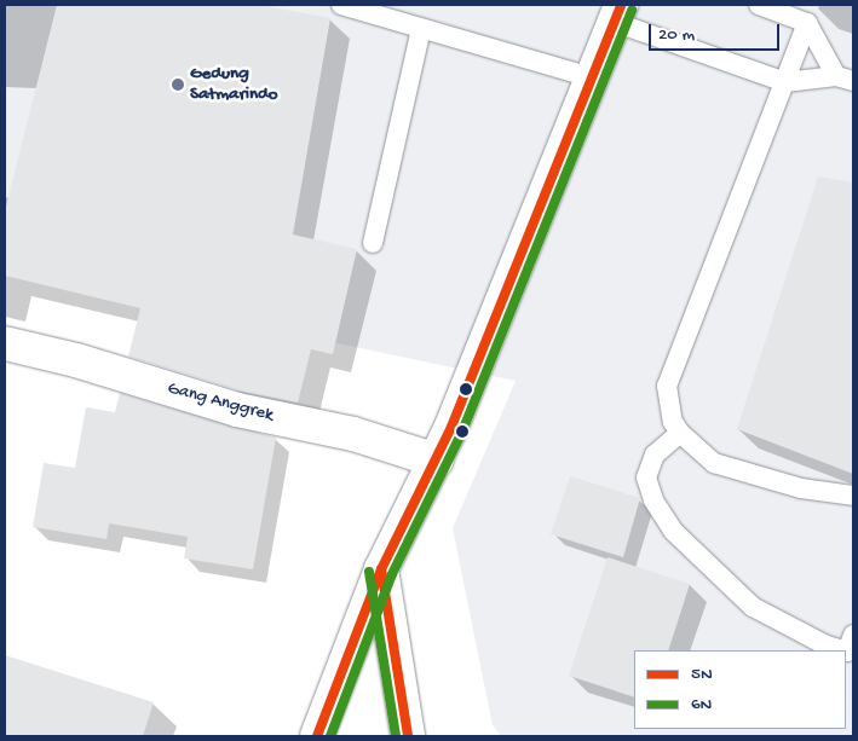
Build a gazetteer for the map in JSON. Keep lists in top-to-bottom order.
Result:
{
  "streets": {
    "main road": ["Gang Anggrek"]
  },
  "places": ["Gedung Satmarindo"],
  "lines": ["transit line 5N", "transit line 6N"],
  "legend": ["5N", "6N"],
  "scale_bar": "20 m"
}
